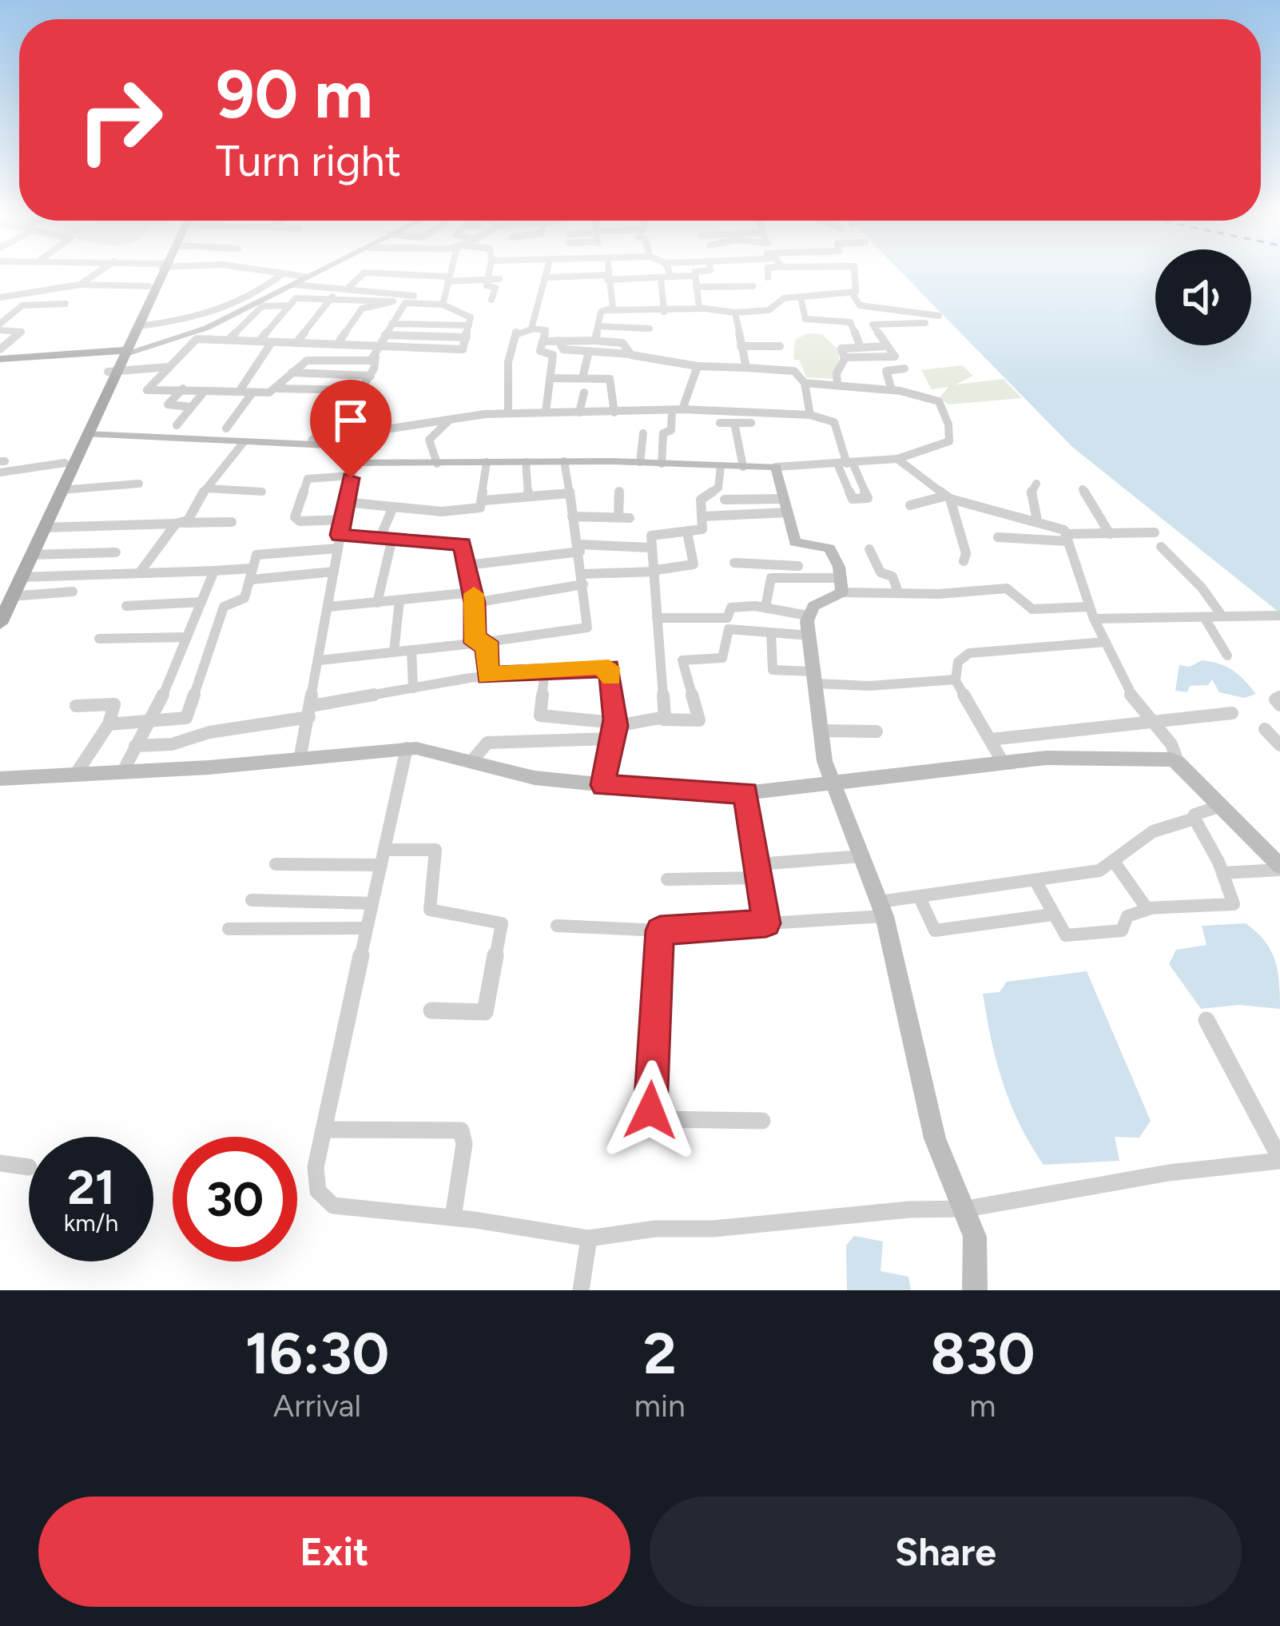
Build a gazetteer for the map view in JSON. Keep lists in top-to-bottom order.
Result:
{
  "page": {
    "turn": ["90 m", "Turn right"],
    "speed": "21 km/h",
    "limit": "30",
    "eta": [
      "16:30",
      "Arrival",
      "2",
      "min",
      "830",
      "m"
    ],
    "buttons": ["Exit", "Share"]
  }
}
